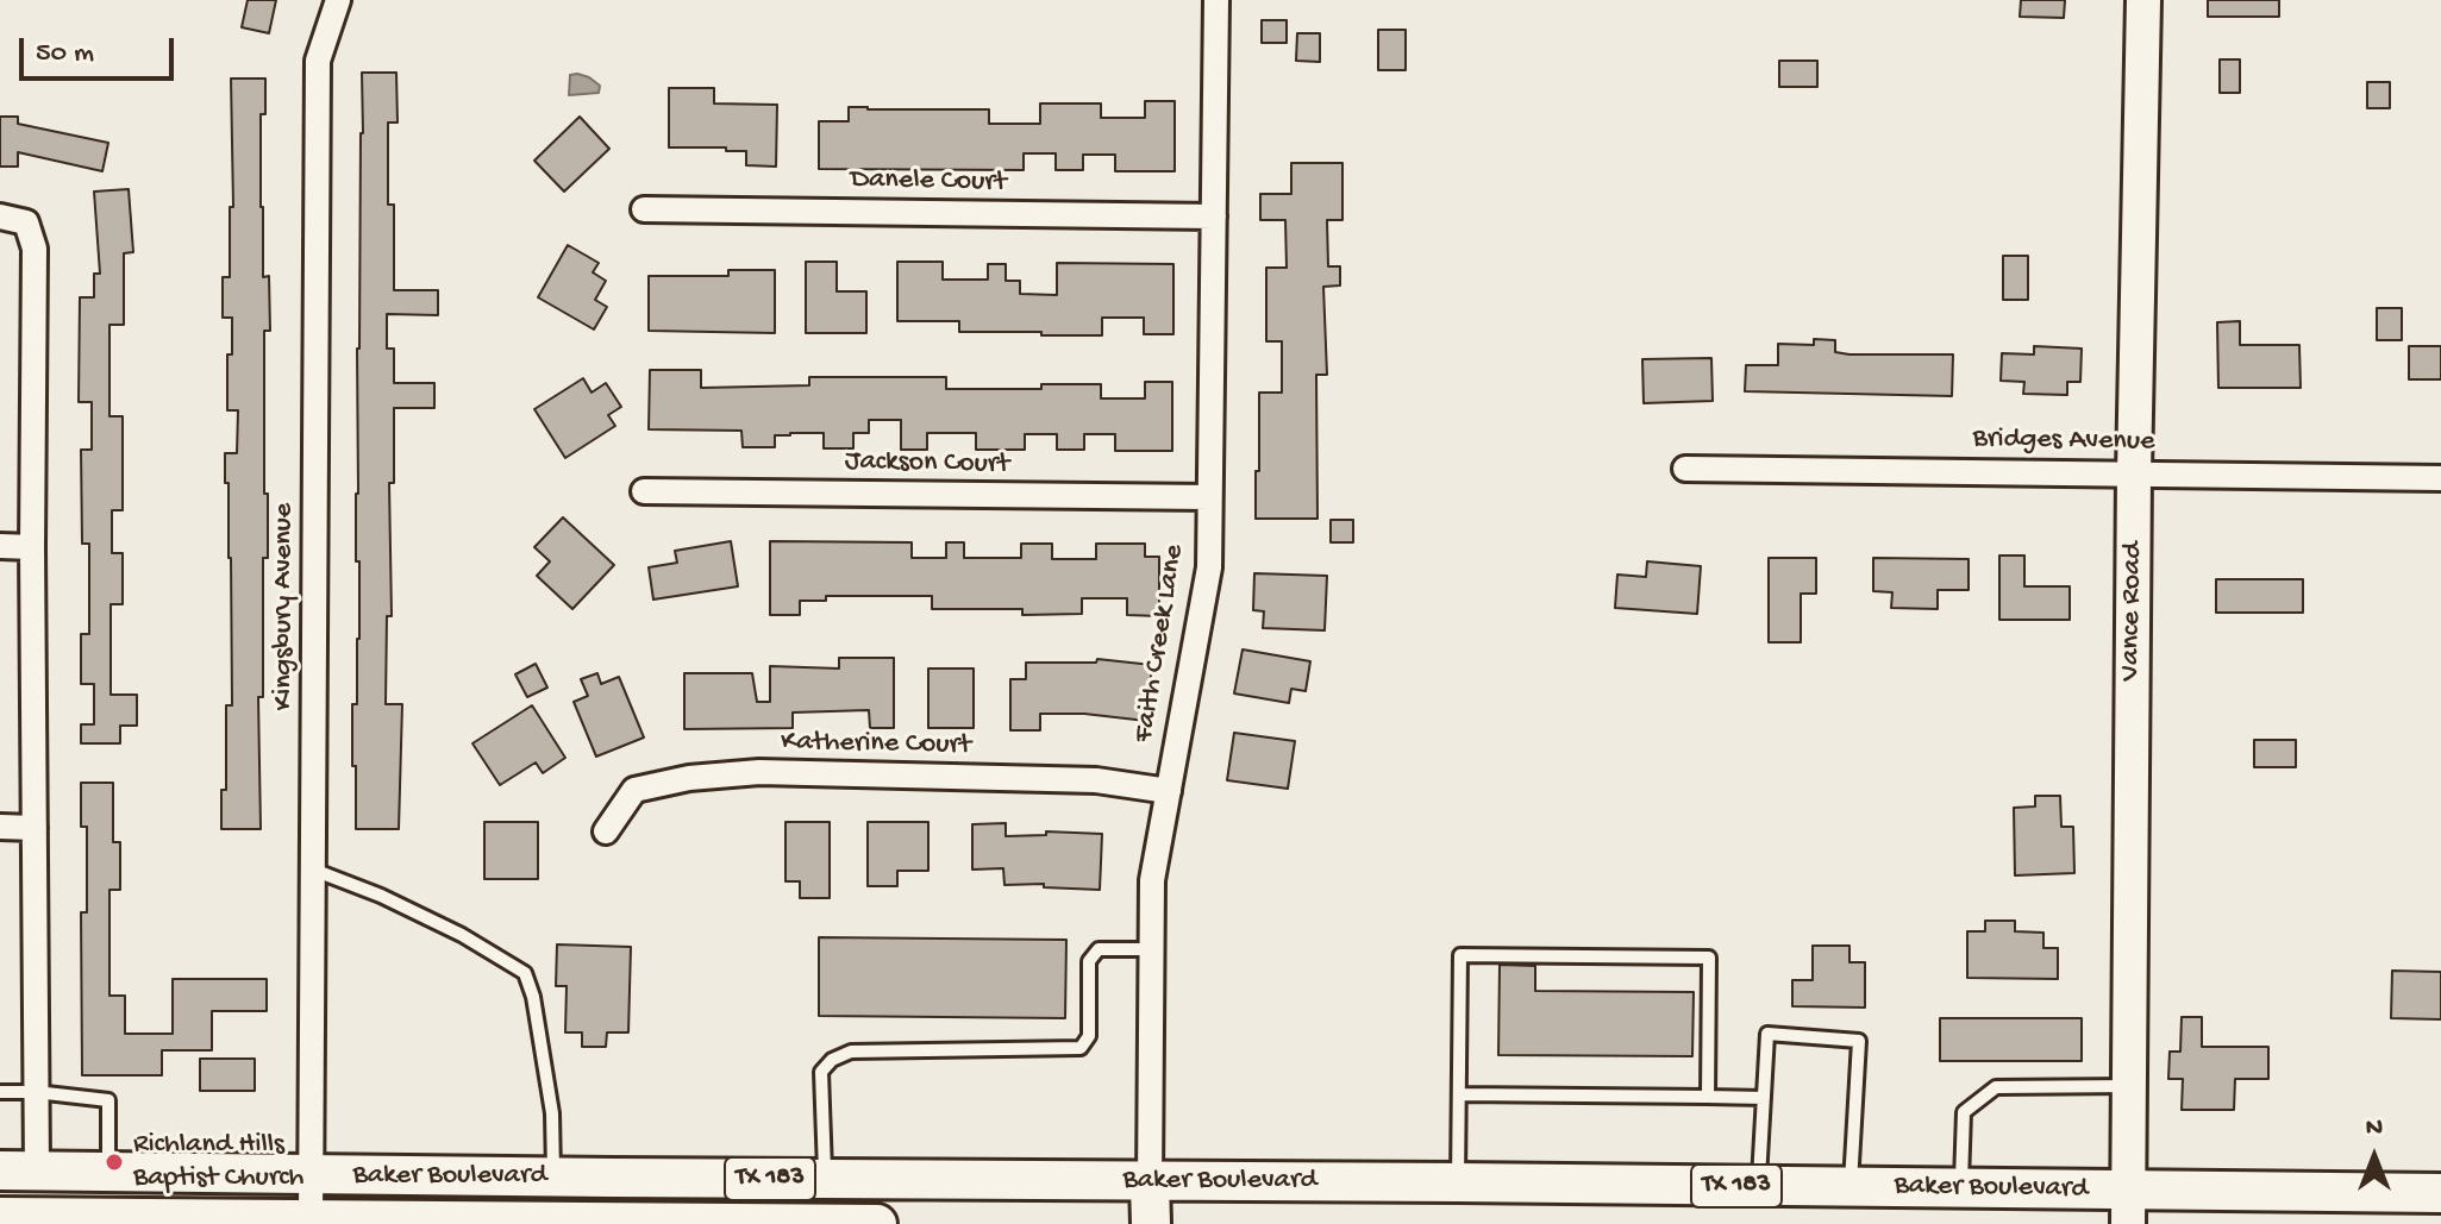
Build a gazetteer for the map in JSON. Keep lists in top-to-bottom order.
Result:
{
  "streets": {
    "main road": ["Baker Boulevard", "TX 183"],
    "street": [
      "Danele Court",
      "Bridges Avenue",
      "Jackson Court",
      "Kingsbury Avenue",
      "Vance Road",
      "Faith Creek Lane",
      "Katherine Court"
    ]
  },
  "crossings": [
    ["Danele Court", "Faith Creek Lane"],
    ["Bridges Avenue", "Vance Road"],
    ["Jackson Court", "Faith Creek Lane"],
    ["Kingsbury Avenue", "Baker Boulevard"],
    ["Vance Road", "Baker Boulevard"],
    ["Faith Creek Lane", "Katherine Court"],
    ["Faith Creek Lane", "Baker Boulevard"]
  ],
  "places": ["Richland Hills Baptist Church"],
  "scale_bar": "50 m",
  "north": "top"
}
